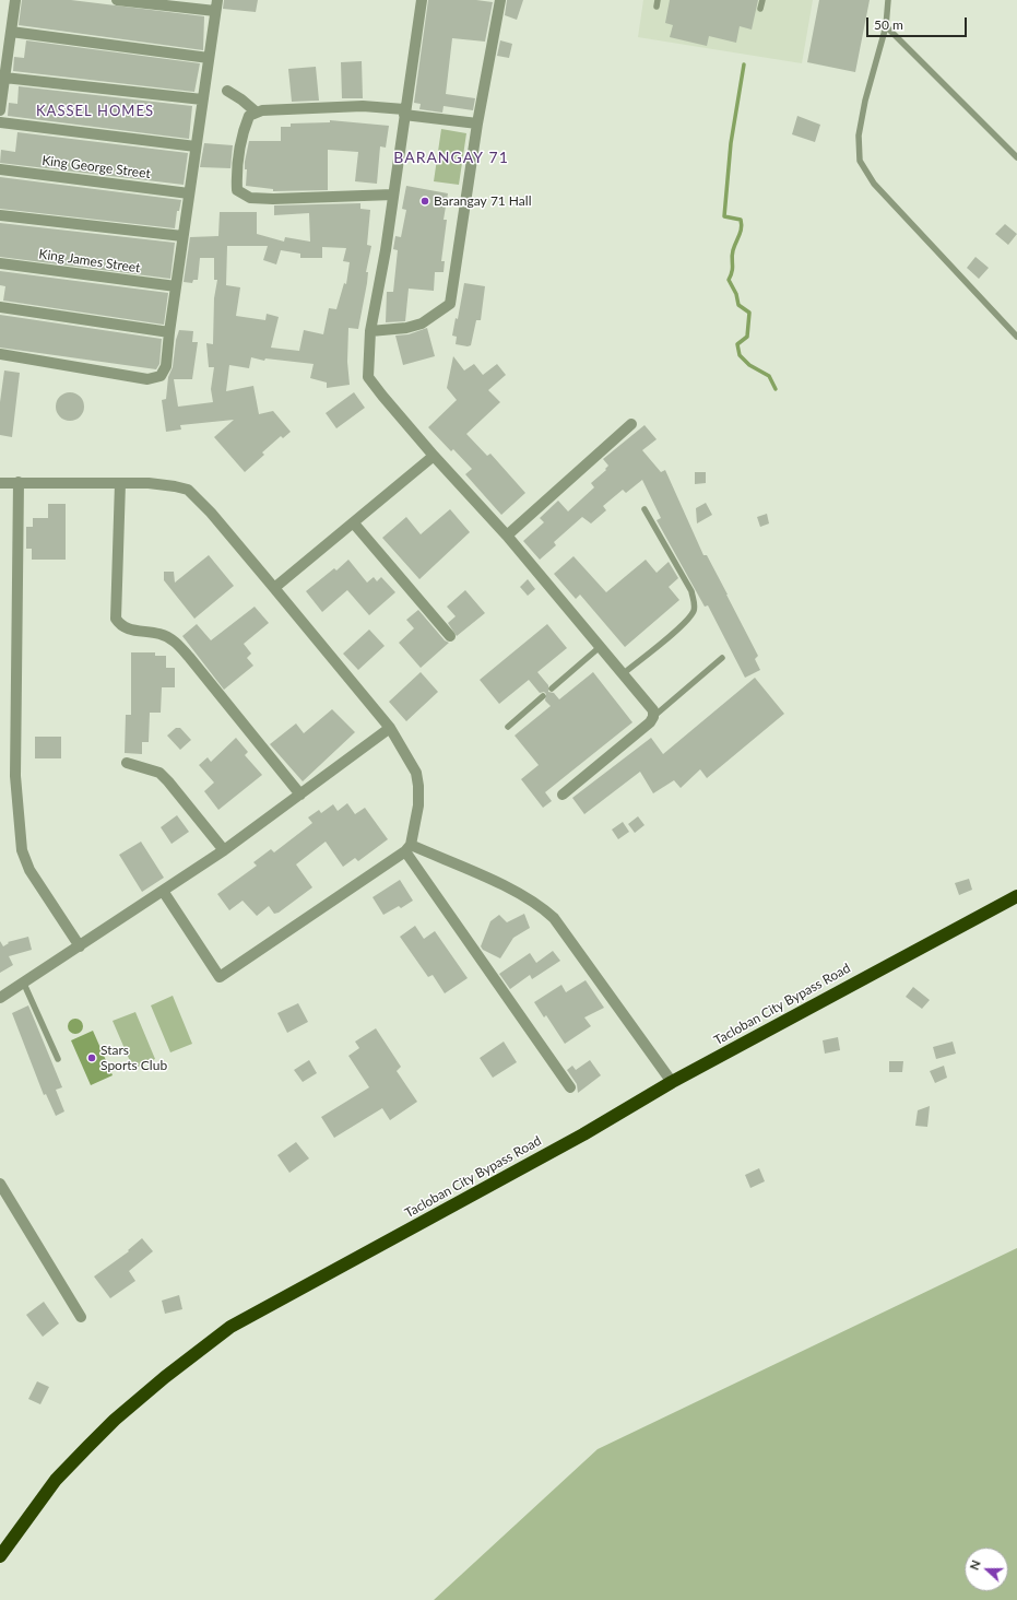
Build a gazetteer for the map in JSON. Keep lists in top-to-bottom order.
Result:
{
  "streets": {
    "highway": ["Tacloban City Bypass Road"],
    "street": ["King George Street", "King James Street"]
  },
  "districts": ["KASSEL HOMES", "BARANGAY 71"],
  "places": ["Barangay 71 Hall", "Stars Sports Club"],
  "scale_bar": "50 m",
  "north": "left"
}
